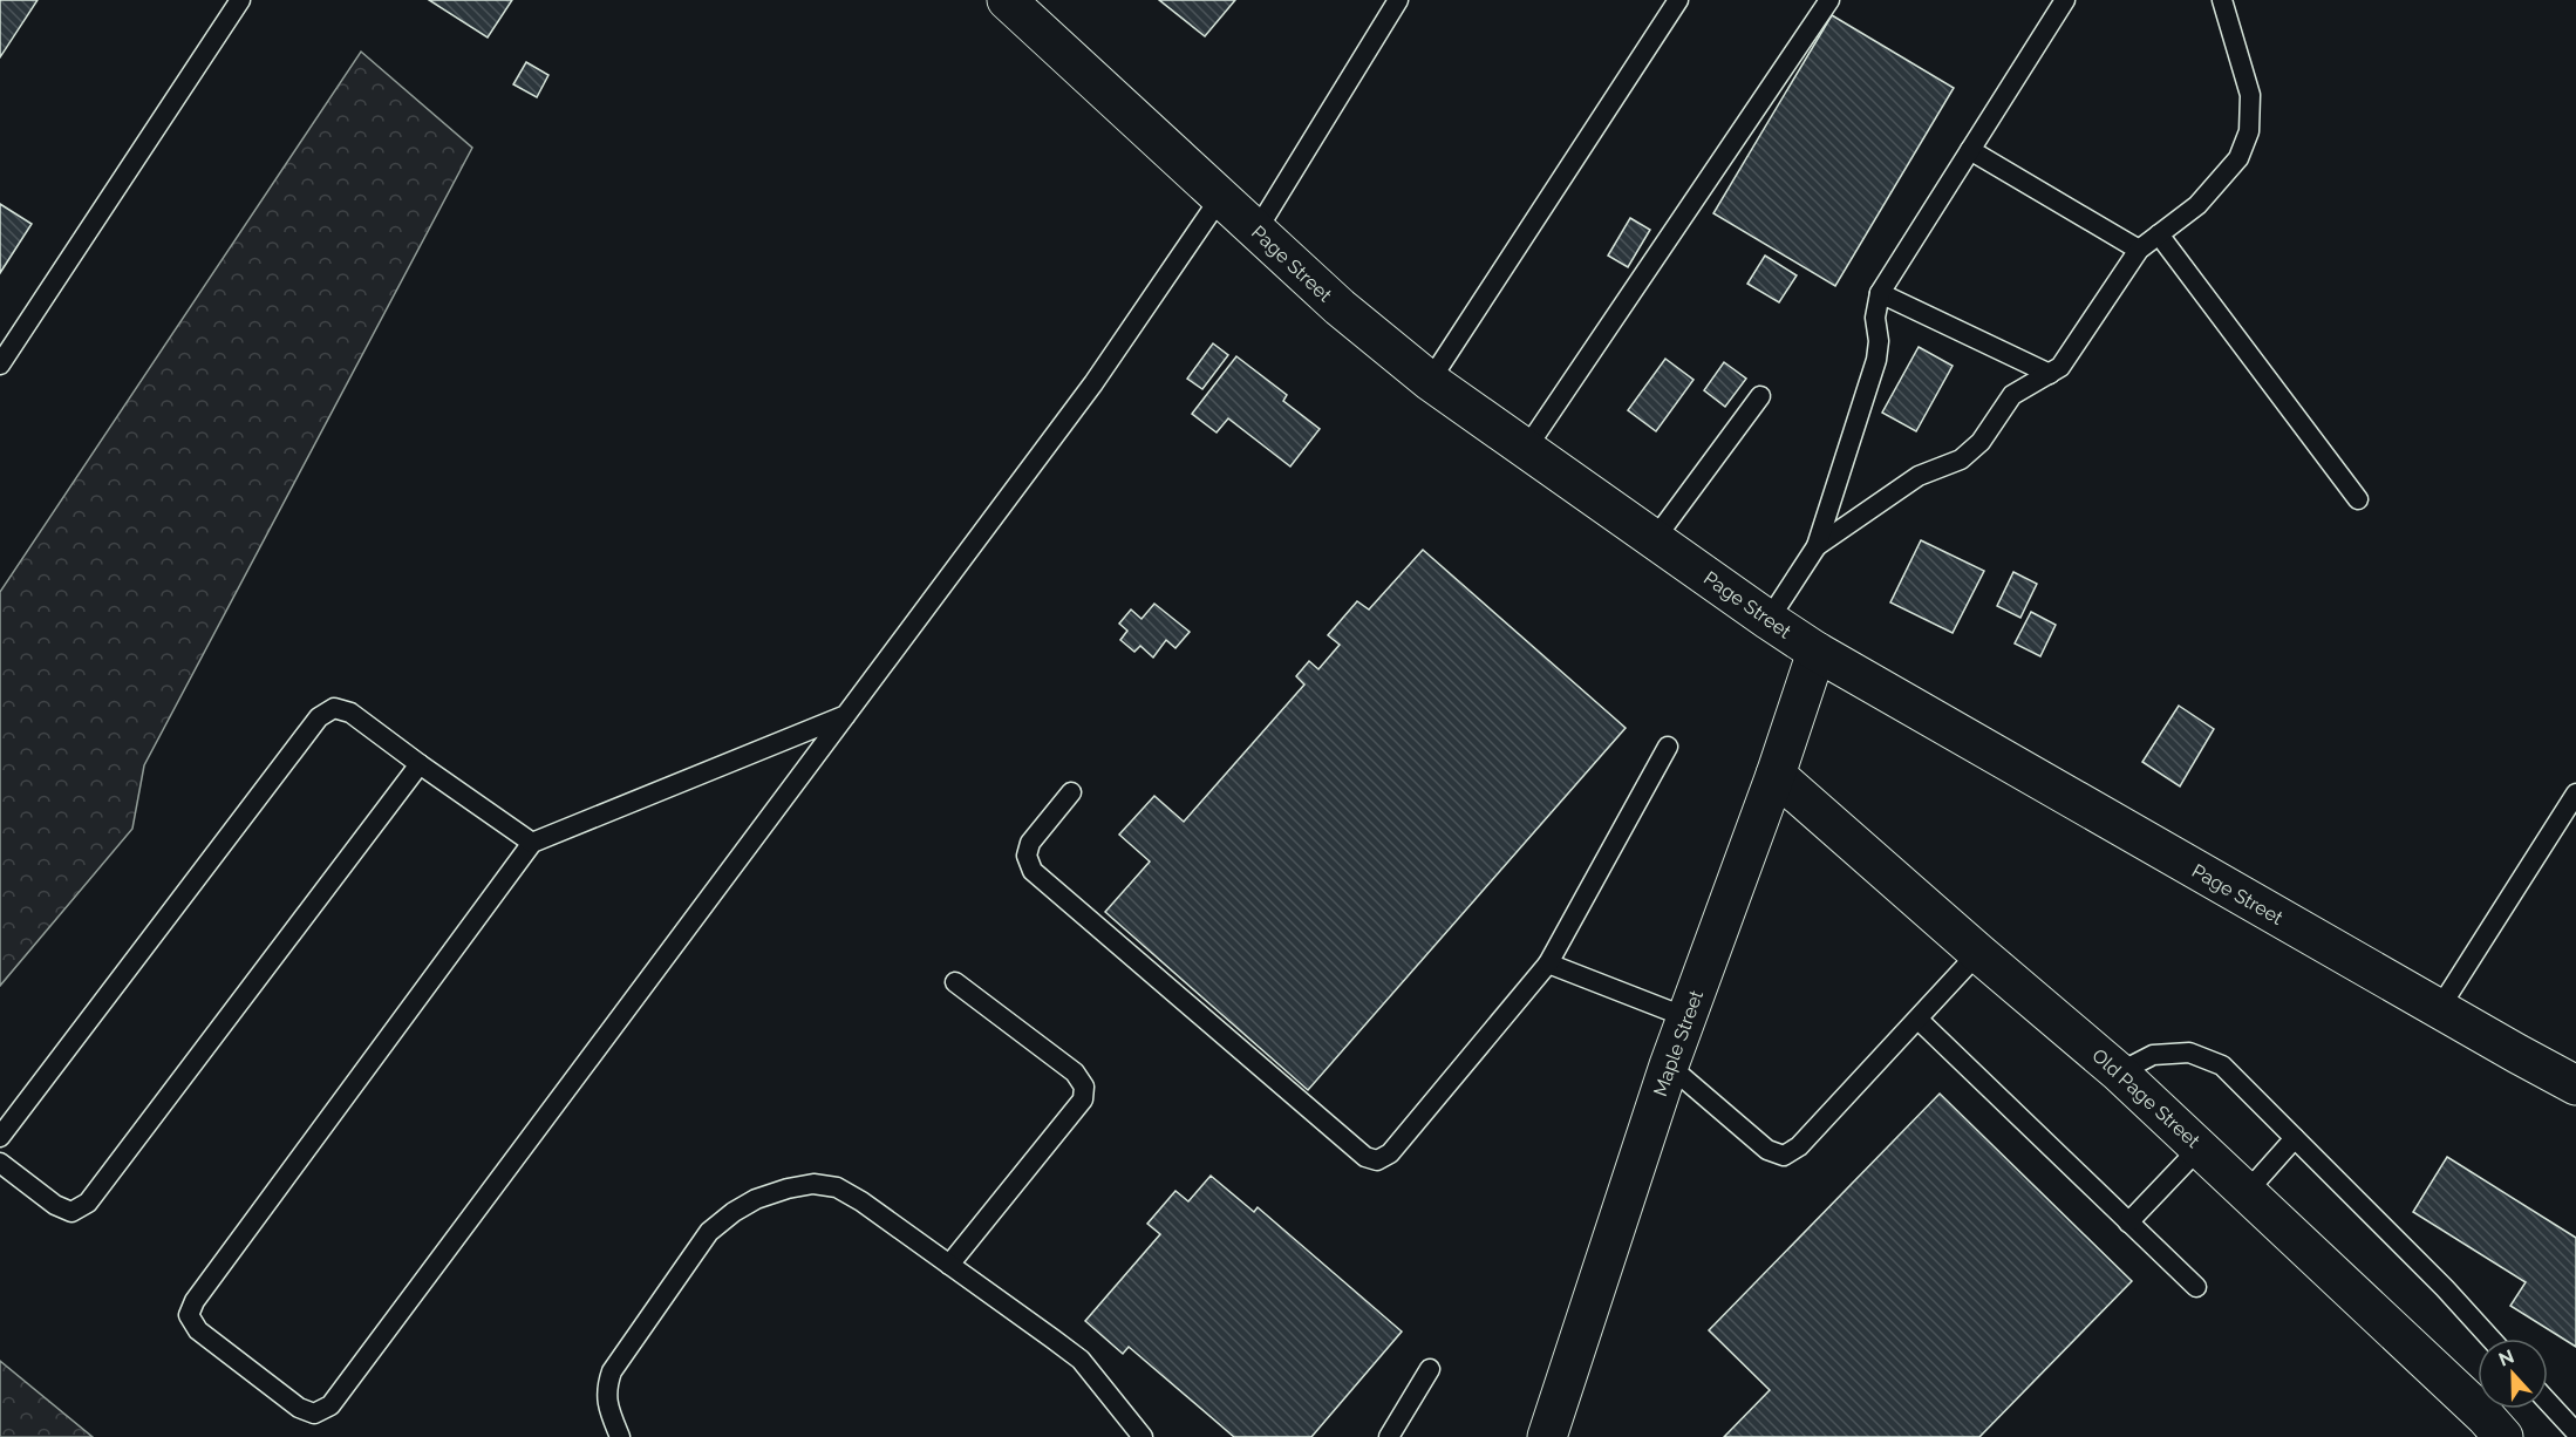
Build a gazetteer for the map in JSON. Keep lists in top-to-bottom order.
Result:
{
  "streets": {
    "main road": ["Page Street", "Maple Street", "Old Page Street"]
  },
  "crossings": [
    ["Page Street", "Maple Street"],
    ["Maple Street", "Old Page Street"]
  ],
  "north": "top"
}
